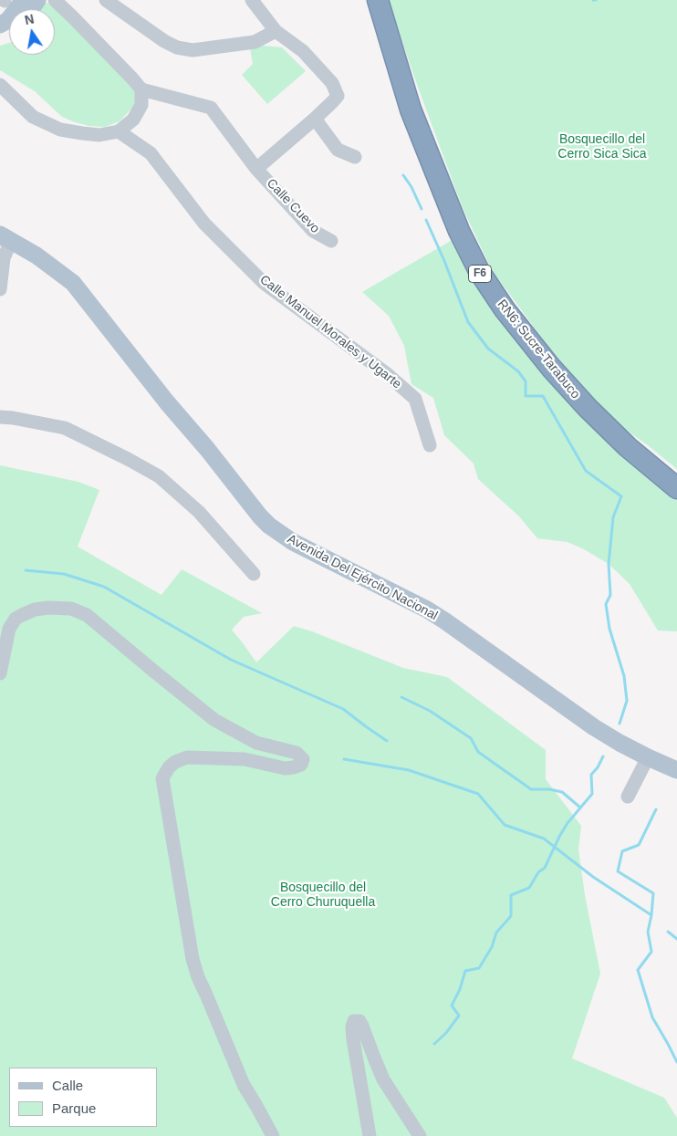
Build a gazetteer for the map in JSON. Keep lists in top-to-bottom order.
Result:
{
  "streets": {
    "highway": ["F6", "RN6: Sucre-Tarabuco"],
    "main road": ["Avenida Del Ejército Nacional"],
    "street": ["Calle Cuevo", "Calle Manuel Morales y Ugarte"]
  },
  "parks": ["Bosquecillo del Cerro Sica Sica", "Bosquecillo del Cerro Churuquella"],
  "legend": ["Calle", "Parque"],
  "north": "top"
}
